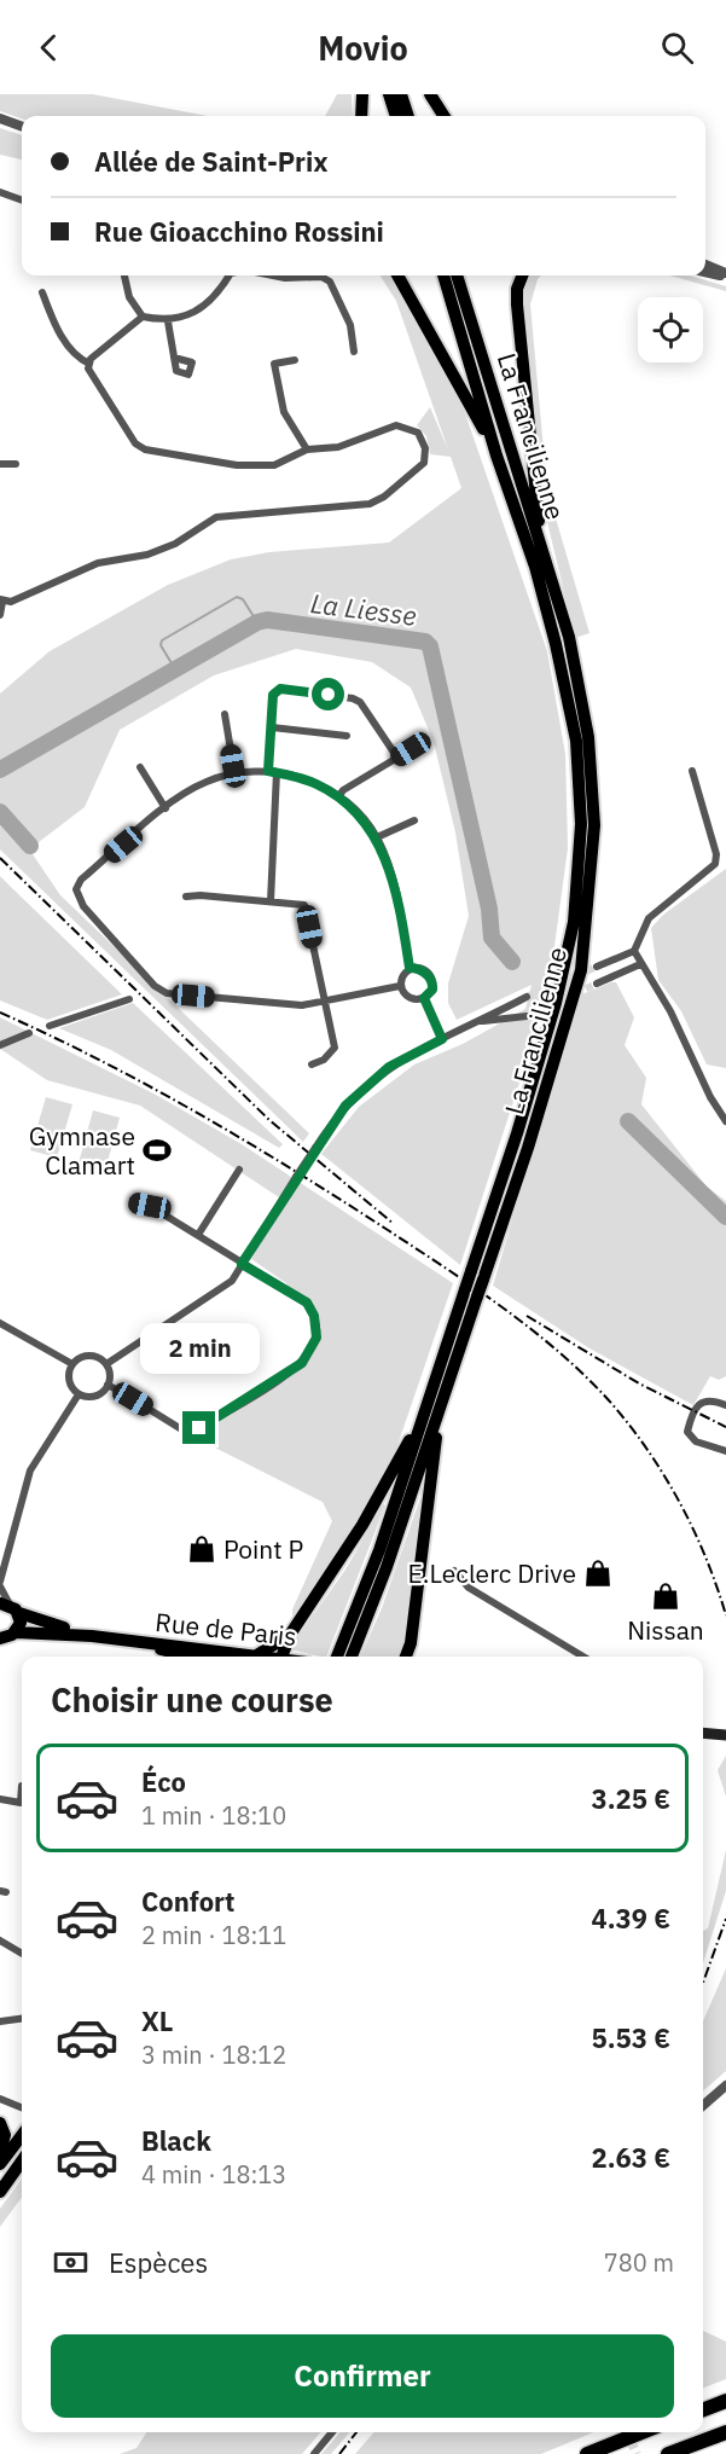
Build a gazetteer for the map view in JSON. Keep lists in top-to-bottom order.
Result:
{
  "streets": {
    "main road": ["La Francilienne", "Rue de Paris"]
  },
  "water": ["La Liesse"],
  "places": {
    "sports": ["Gymnase Clamart"],
    "shop": ["Point P", "E.Leclerc Drive", "Nissan"]
  },
  "page": {
    "header": "Movio",
    "banner": ["Allée de Saint-Prix", "Rue Gioacchino Rossini"],
    "bubble": "2 min",
    "heading": "Choisir une course",
    "list": [
      {
        "name": "Éco",
        "note": "1 min · 18:10",
        "value": "3.25 €"
      },
      {
        "name": "Confort",
        "note": "2 min · 18:11",
        "value": "4.39 €"
      },
      {
        "name": "XL",
        "note": "3 min · 18:12",
        "value": "5.53 €"
      },
      {
        "name": "Black",
        "note": "4 min · 18:13",
        "value": "2.63 €"
      }
    ],
    "pay": ["Espèces", "780 m"],
    "buttons": "Confirmer"
  }
}
